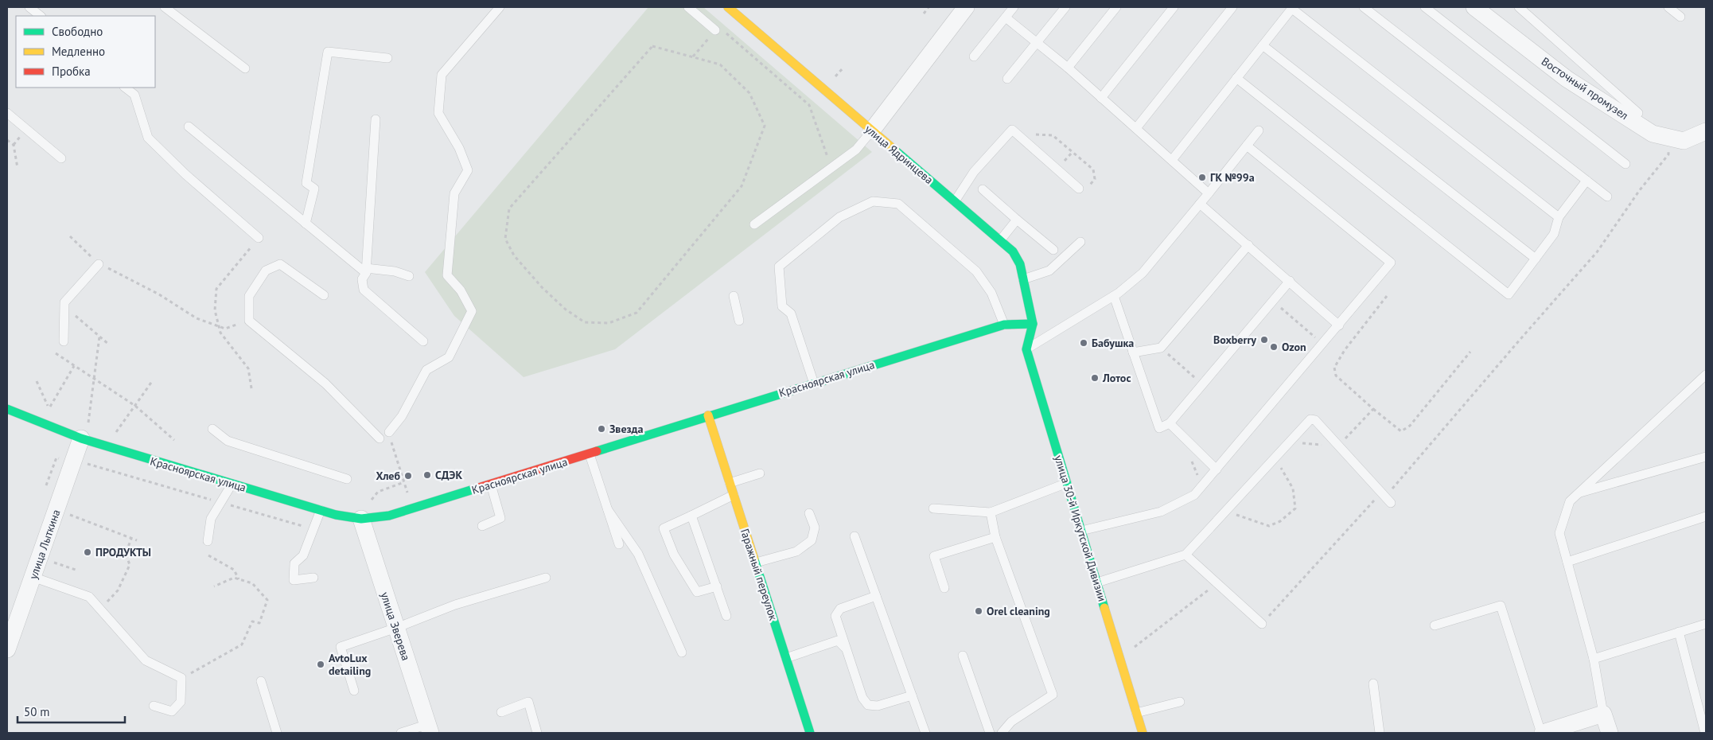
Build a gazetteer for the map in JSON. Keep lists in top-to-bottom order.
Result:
{
  "streets": {
    "street": [
      "Восточный промузел",
      "улица Ядринцева",
      "Красноярская улица",
      "улица 30-й Иркутской Дивизии",
      "улица Лыткина",
      "Гаражный переулок",
      "улица Зверева"
    ]
  },
  "crossings": [
    ["улица Ядринцева", "Красноярская улица"],
    ["Красноярская улица", "улица Лыткина"],
    ["Красноярская улица", "Гаражный переулок"],
    ["Красноярская улица", "улица Зверева"]
  ],
  "places": [
    "ГК №99а",
    "Boxberry",
    "Бабушка",
    "Ozon",
    "Лотос",
    "Звезда",
    "СДЭК",
    "Хлеб",
    "ПРОДУКТЫ",
    "Orel cleaning",
    "AvtoLux detailing"
  ],
  "legend": ["Свободно", "Медленно", "Пробка"],
  "scale_bar": "50 m"
}
